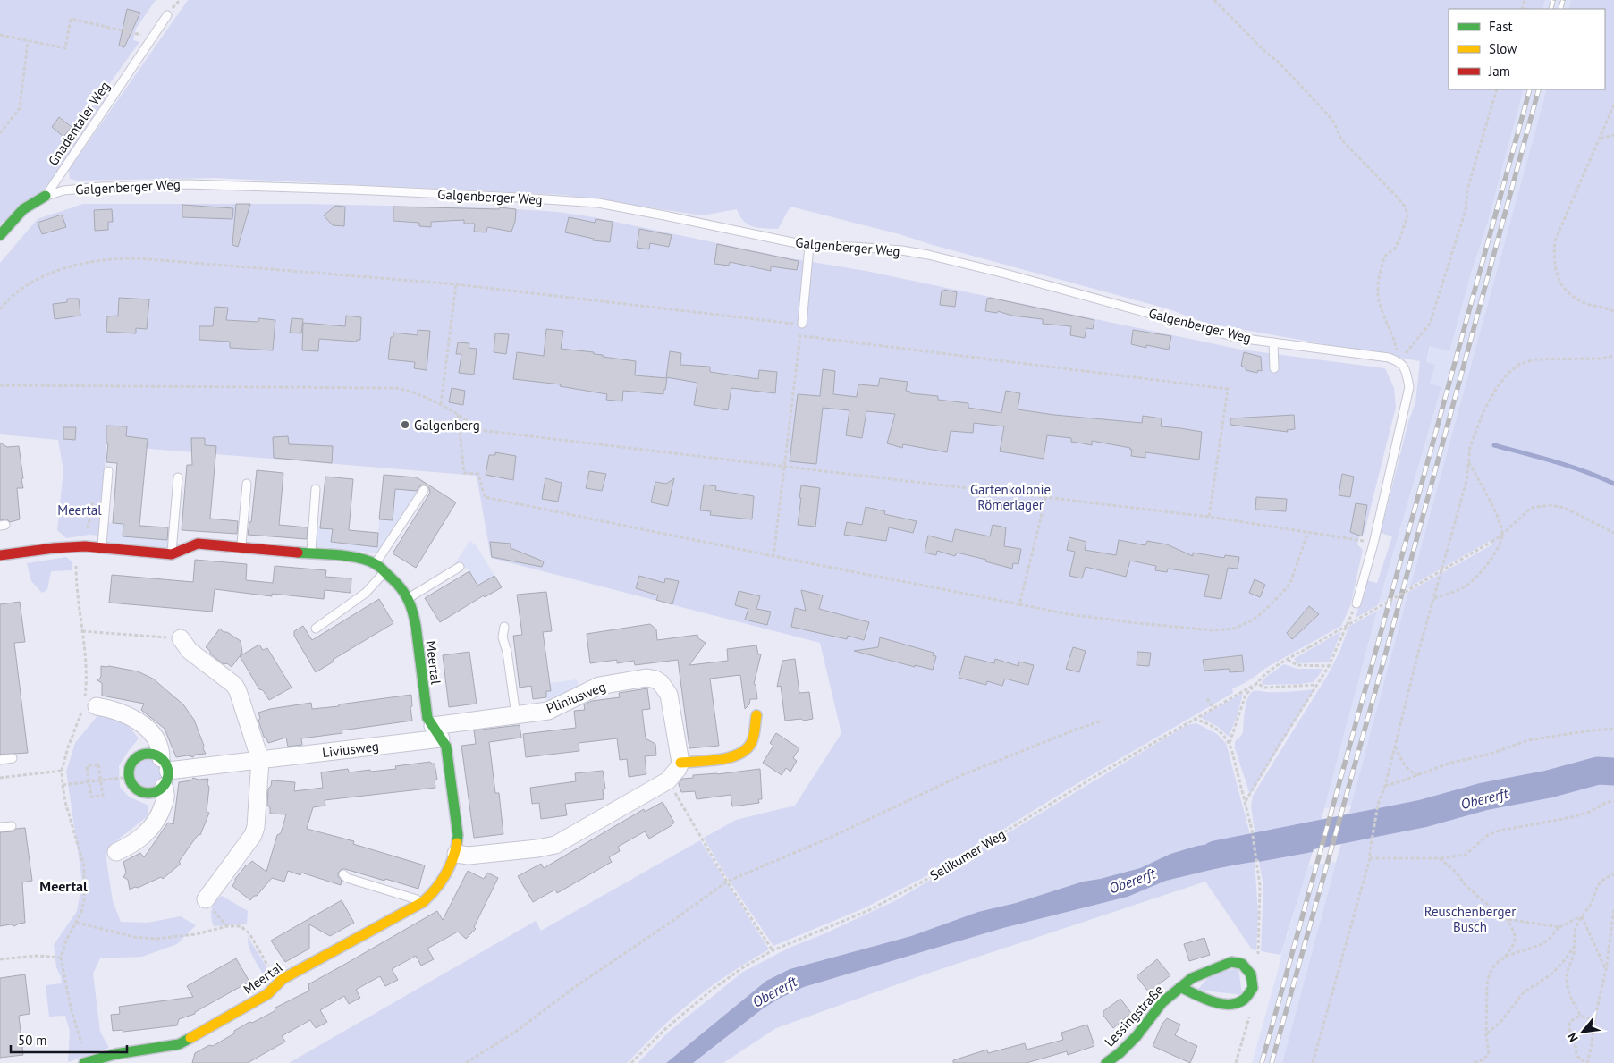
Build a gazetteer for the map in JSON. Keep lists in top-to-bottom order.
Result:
{
  "streets": {
    "street": [
      "Gnadentaler Weg",
      "Meertal",
      "Pliniusweg",
      "Liviusweg",
      "Lessingstraße"
    ],
    "lane": ["Galgenberger Weg"],
    "path": ["Selikumer Weg"]
  },
  "crossings": [
    ["Gnadentaler Weg", "Galgenberger Weg"],
    ["Meertal", "Pliniusweg"],
    ["Meertal", "Liviusweg"],
    ["Pliniusweg", "Liviusweg"]
  ],
  "districts": ["Meertal"],
  "water": ["Obererft"],
  "parks": ["Gartenkolonie Römerlager", "Meertal", "Reuschenberger Busch"],
  "places": ["Galgenberg"],
  "legend": ["Fast", "Slow", "Jam"],
  "scale_bar": "50 m",
  "north": "bottom left"
}
